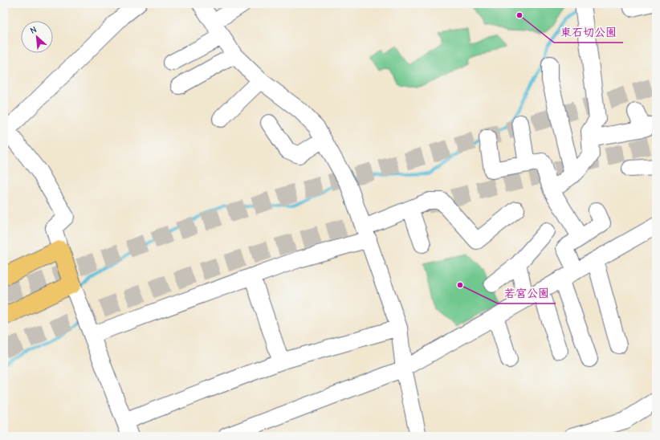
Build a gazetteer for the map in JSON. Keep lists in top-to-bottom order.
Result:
{
  "places": ["東石切公園", "若宮公園"],
  "north": "top left"
}
